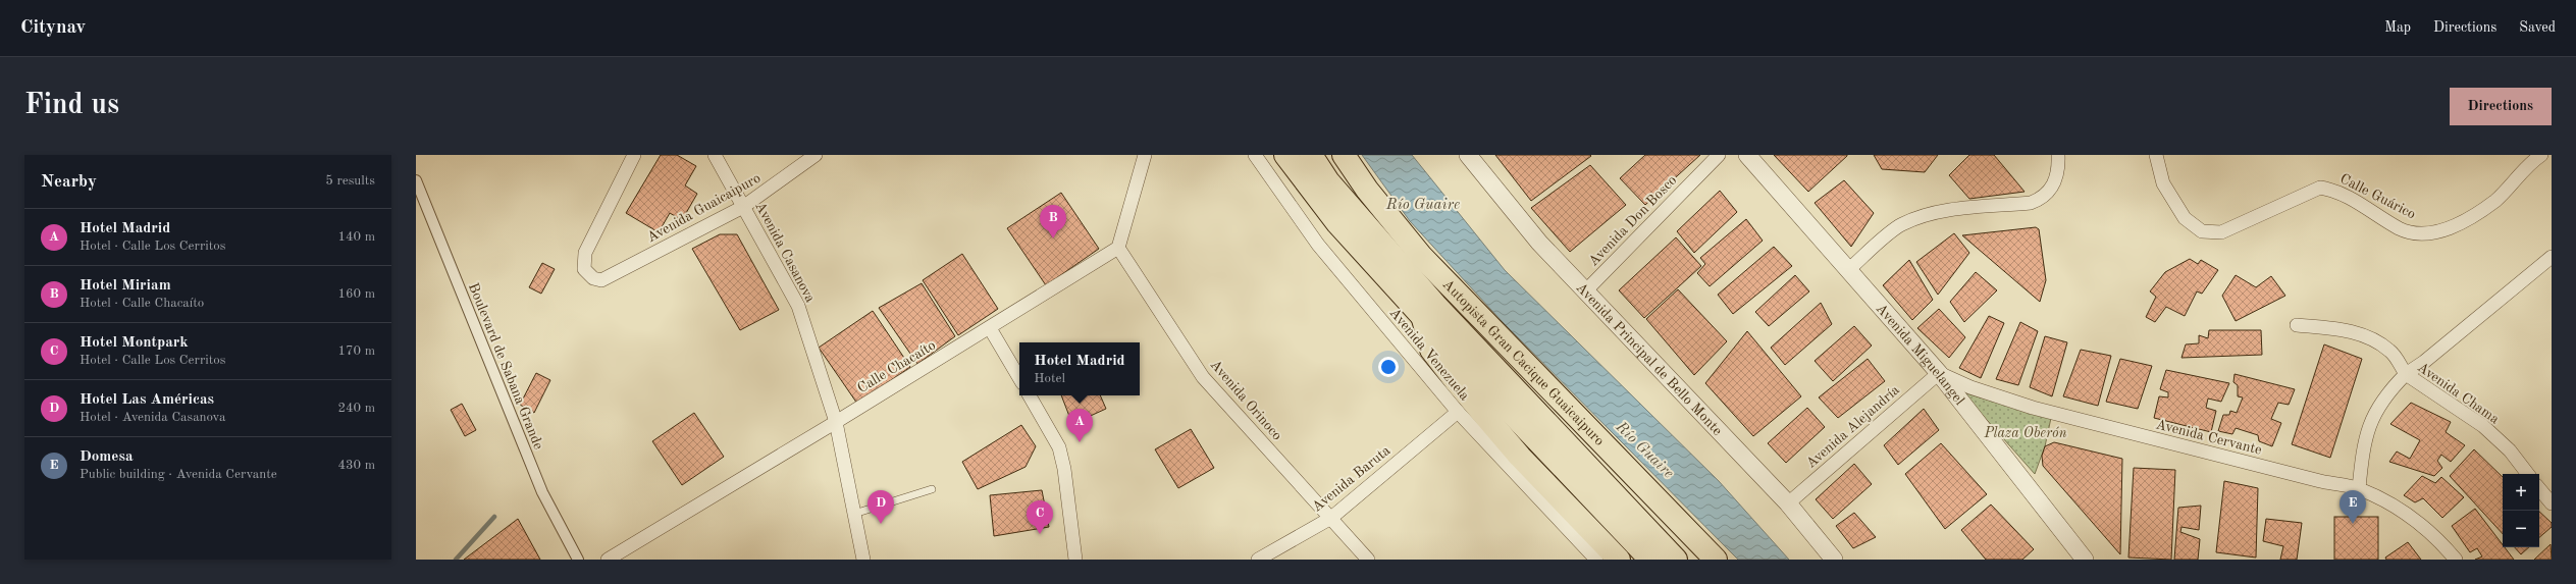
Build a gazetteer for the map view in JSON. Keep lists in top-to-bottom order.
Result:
{
  "streets": {
    "highway": ["Autopista Gran Cacique Guaicaipuro"],
    "street": [
      "Calle Guárico",
      "Avenida Guaicaipuro",
      "Avenida Don Bosco",
      "Avenida Casanova",
      "Avenida Venezuela",
      "Avenida Miguelangel",
      "Avenida Principal de Bello Monte",
      "Boulevard de Sabana Grande",
      "Calle Chacaíto",
      "Avenida Chama",
      "Avenida Orinoco",
      "Avenida Alejandría",
      "Avenida Cervante",
      "Avenida Baruta"
    ]
  },
  "crossings": [
    ["Avenida Guaicaipuro", "Avenida Casanova"],
    ["Avenida Don Bosco", "Avenida Principal de Bello Monte"],
    ["Avenida Casanova", "Calle Chacaíto"],
    ["Avenida Venezuela", "Avenida Baruta"],
    ["Avenida Miguelangel", "Avenida Alejandría"],
    ["Avenida Miguelangel", "Avenida Cervante"],
    ["Avenida Principal de Bello Monte", "Avenida Alejandría"],
    ["Calle Chacaíto", "Avenida Orinoco"],
    ["Avenida Chama", "Avenida Cervante"],
    ["Avenida Orinoco", "Avenida Baruta"],
    ["Avenida Alejandría", "Avenida Cervante"]
  ],
  "water": ["Río Guaire"],
  "parks": ["Plaza Oberón"],
  "page": {
    "header": "Citynav",
    "nav": ["Map", "Directions", "Saved"],
    "buttons": "Directions",
    "title": "Find us",
    "heading": ["Nearby", "5 results"],
    "pins": [
      "B",
      "A",
      "D",
      "E",
      "C"
    ],
    "list": [
      {
        "mark": "A",
        "name": "Hotel Madrid",
        "note": "Hotel · Calle Los Cerritos",
        "value": "140 m"
      },
      {
        "mark": "B",
        "name": "Hotel Miriam",
        "note": "Hotel · Calle Chacaíto",
        "value": "160 m"
      },
      {
        "mark": "C",
        "name": "Hotel Montpark",
        "note": "Hotel · Calle Los Cerritos",
        "value": "170 m"
      },
      {
        "mark": "D",
        "name": "Hotel Las Américas",
        "note": "Hotel · Avenida Casanova",
        "value": "240 m"
      },
      {
        "mark": "E",
        "name": "Domesa",
        "note": "Public building · Avenida Cervante",
        "value": "430 m"
      }
    ],
    "popup": ["Hotel Madrid", "Hotel"],
    "map_buttons": ["+", "−"]
  }
}
